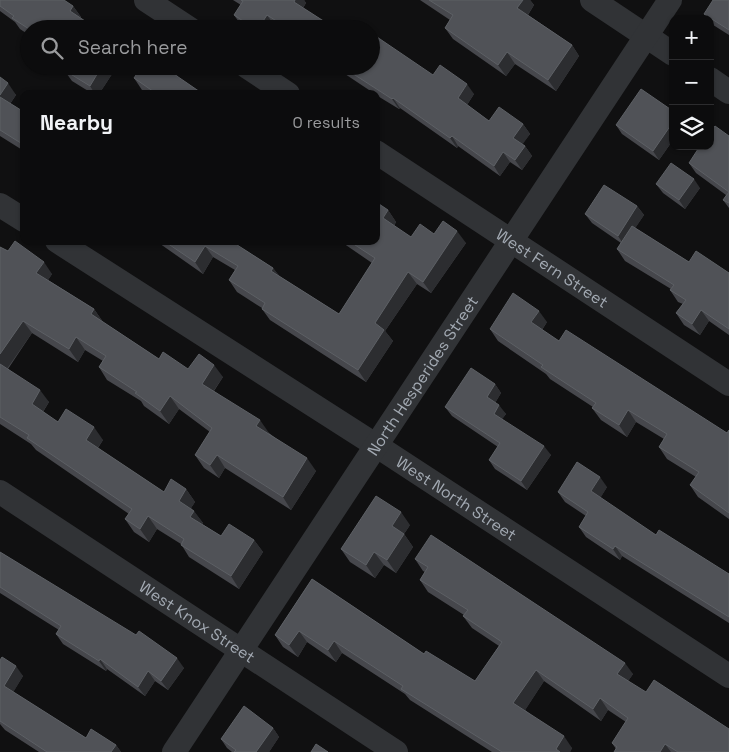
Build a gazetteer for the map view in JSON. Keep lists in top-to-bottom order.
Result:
{
  "streets": {
    "street": [
      "West Fern Street",
      "North Hesperides Street",
      "West North Street",
      "West Knox Street"
    ]
  },
  "crossings": [
    ["West Fern Street", "North Hesperides Street"],
    ["North Hesperides Street", "West North Street"],
    ["North Hesperides Street", "West Knox Street"]
  ],
  "page": {
    "map_buttons": ["+", "−"],
    "search": "Search here",
    "heading": ["Nearby", "0 results"]
  }
}
